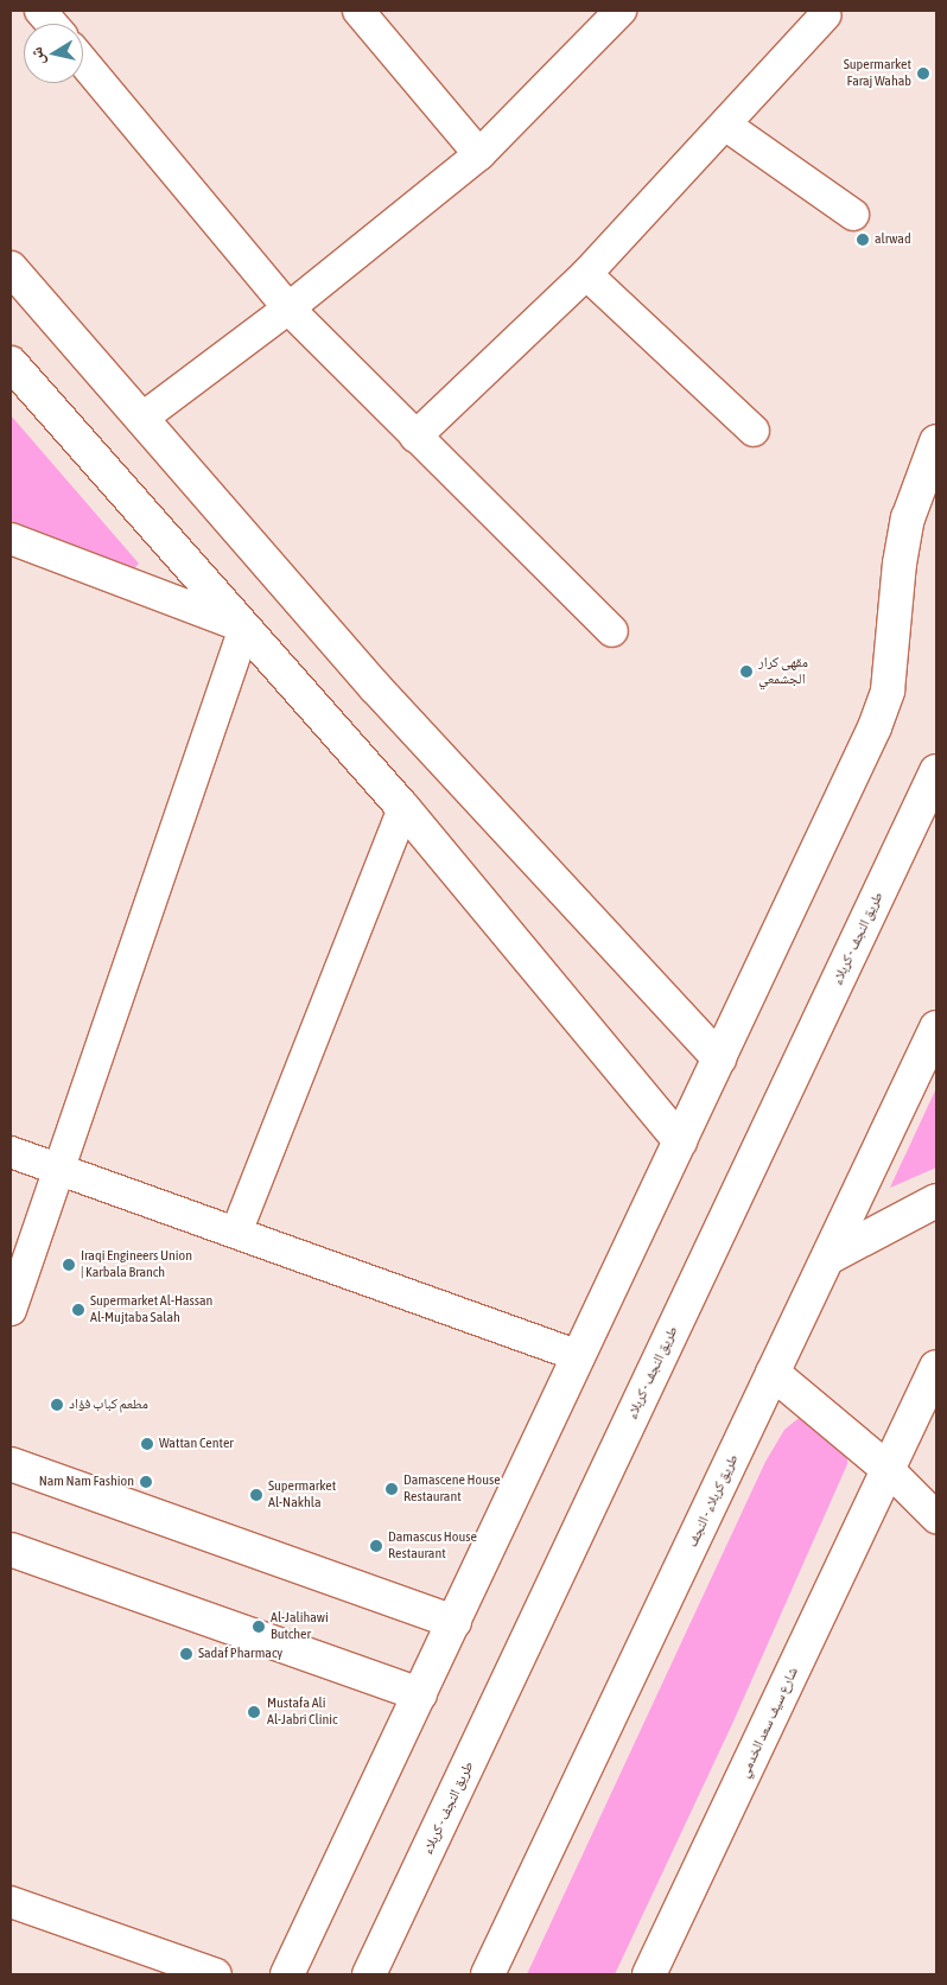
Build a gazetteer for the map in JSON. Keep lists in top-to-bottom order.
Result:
{
  "streets": {
    "main road": ["طريق النجف - كربلاء", "طريق كربلاء - النجف", "شارع سيف سعد الخدمي"]
  },
  "places": [
    "Supermarket Faraj Wahab",
    "alrwad",
    "مقهى كرار الجشمعي",
    "Iraqi Engineers Union | Karbala Branch",
    "Supermarket Al-Hassan Al-Mujtaba Salah",
    "مطعم كباب فؤاد",
    "Wattan Center",
    "Nam Nam Fashion",
    "Damascene House Restaurant",
    "Supermarket Al-Nakhla",
    "Damascus House Restaurant",
    "Al-Jalihawi Butcher",
    "Sadaf Pharmacy",
    "Mustafa Ali Al-Jabri Clinic"
  ],
  "north": "left"
}
